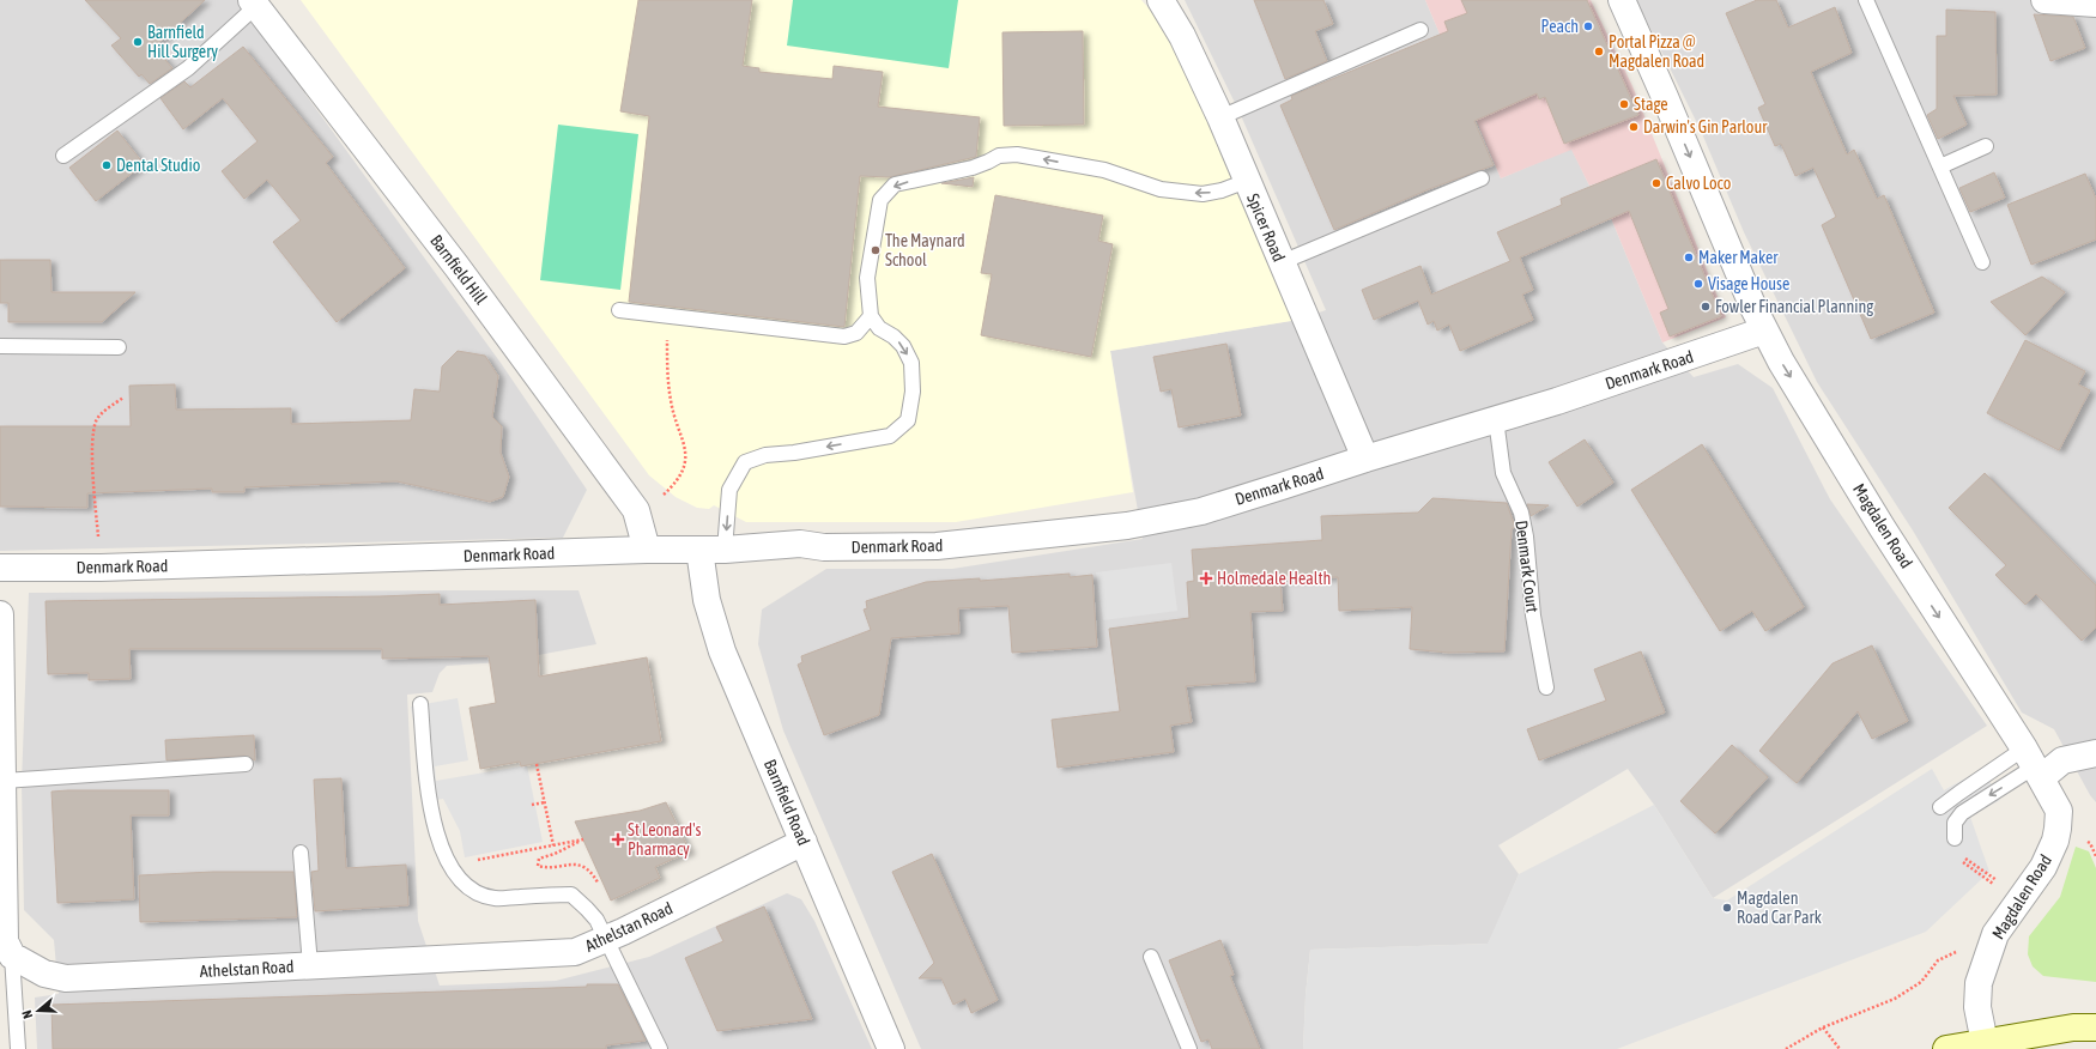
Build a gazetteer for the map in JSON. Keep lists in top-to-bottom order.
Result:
{
  "streets": {
    "street": [
      "Spicer Road",
      "Barnfield Hill",
      "Denmark Road",
      "Magdalen Road",
      "Barnfield Road",
      "Athelstan Road"
    ],
    "lane": ["Denmark Court"]
  },
  "crossings": [
    ["Spicer Road", "Denmark Road"],
    ["Barnfield Hill", "Denmark Road"],
    ["Denmark Road", "Magdalen Road"],
    ["Denmark Road", "Denmark Court"],
    ["Denmark Road", "Barnfield Road"],
    ["Barnfield Road", "Athelstan Road"]
  ],
  "one_way": ["Magdalen Road"],
  "places": {
    "other": [
      "Peach",
      "Barnfield Hill Surgery",
      "Portal Pizza @ Magdalen Road",
      "Stage",
      "Darwin's Gin Parlour",
      "Dental Studio",
      "Calvo Loco",
      "The Maynard School",
      "Maker Maker",
      "Visage House",
      "Fowler Financial Planning",
      "Magdalen Road Car Park"
    ],
    "health": ["Holmedale Health", "St Leonard's Pharmacy"]
  },
  "north": "left"
}
